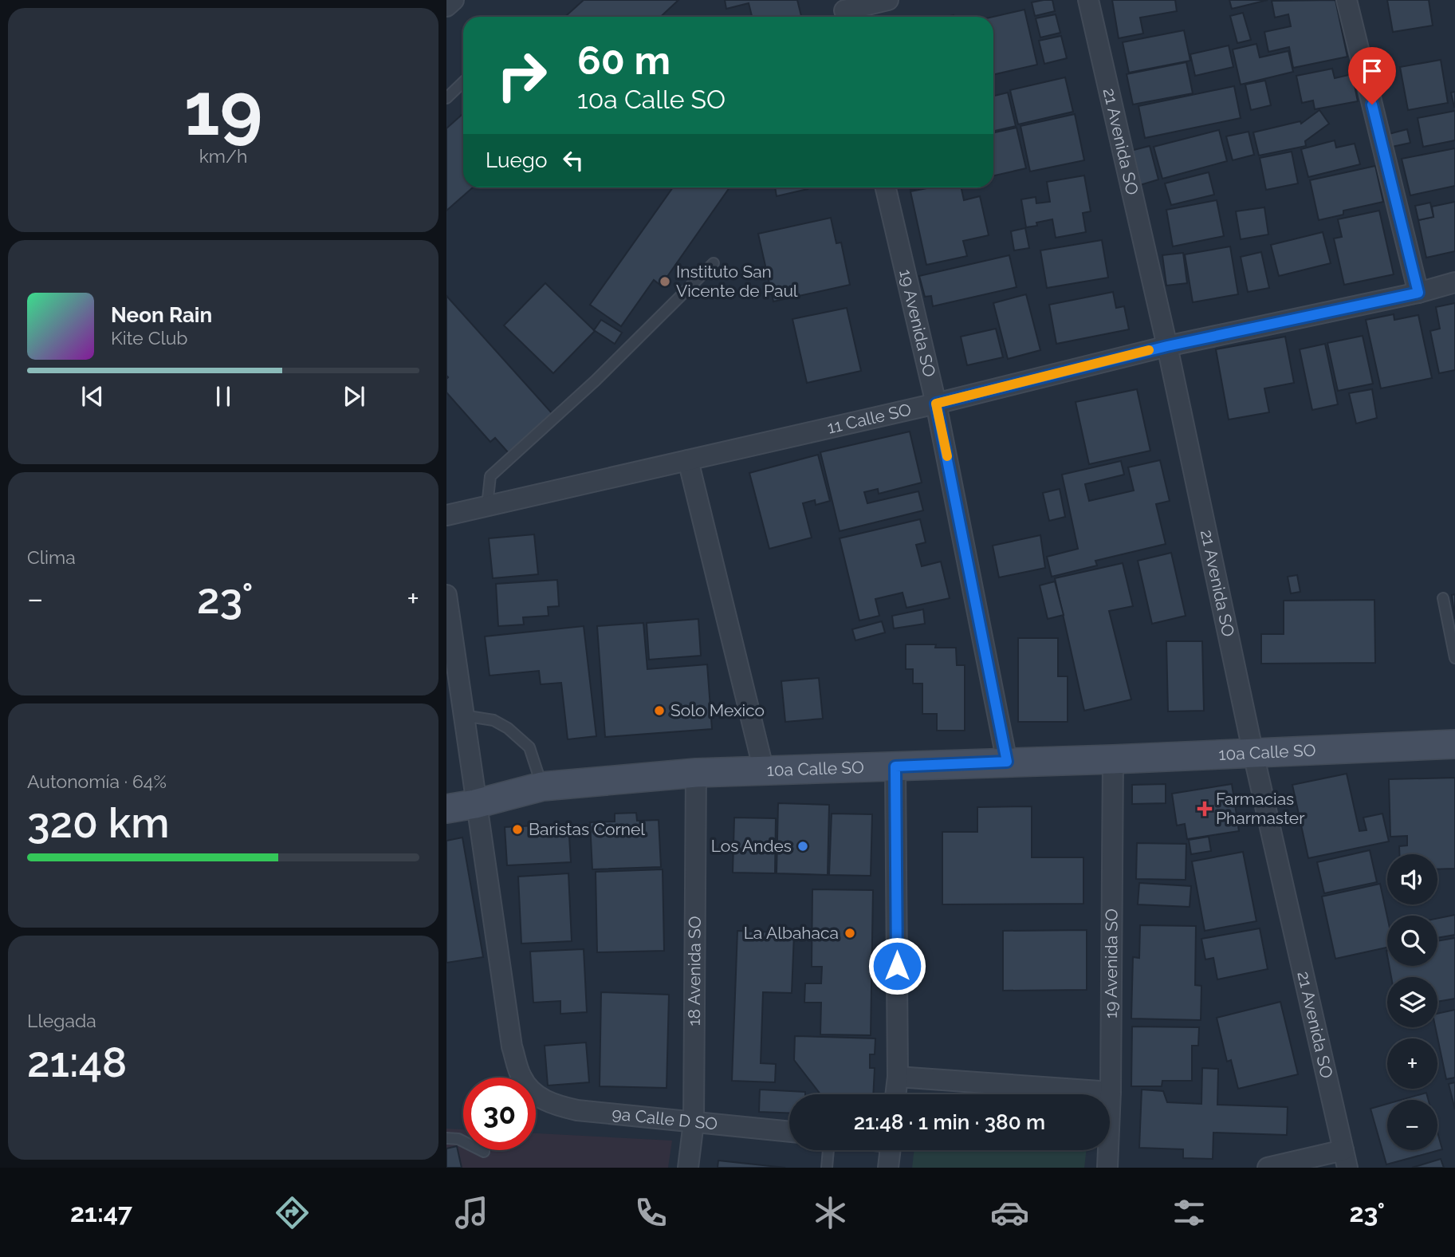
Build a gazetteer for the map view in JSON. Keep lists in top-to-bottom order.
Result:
{
  "streets": {
    "street": [
      "21 Avenida SO",
      "19 Avenida SO",
      "11 Calle SO",
      "10a Calle SO",
      "18 Avenida SO",
      "9a Calle D SO"
    ]
  },
  "crossings": [
    ["21 Avenida SO", "11 Calle SO"],
    ["21 Avenida SO", "10a Calle SO"],
    ["19 Avenida SO", "11 Calle SO"],
    ["19 Avenida SO", "10a Calle SO"],
    ["10a Calle SO", "18 Avenida SO"],
    ["10a Calle SO", "9a Calle D SO"],
    ["18 Avenida SO", "9a Calle D SO"]
  ],
  "places": {
    "other": [
      "Instituto San Vicente de Paul",
      "Solo Mexico",
      "Baristas Cornel",
      "Los Andes",
      "La Albahaca"
    ],
    "health": ["Farmacias Pharmaster"]
  },
  "page": {
    "tile": [
      ["19", "km/h"],
      "Clima",
      ["Autonomía · 64%", "320 km"],
      ["Llegada", "21:48"]
    ],
    "turn": ["60 m", "10a Calle SO"],
    "then": "Luego",
    "song": ["Neon Rain", "Kite Club"],
    "heat": ["−", "23°", "+"],
    "map_buttons": ["+", "−"],
    "limit": "30",
    "trip": "21:48 · 1 min · 380 m",
    "tabs": ["21:47", "23°"]
  }
}
